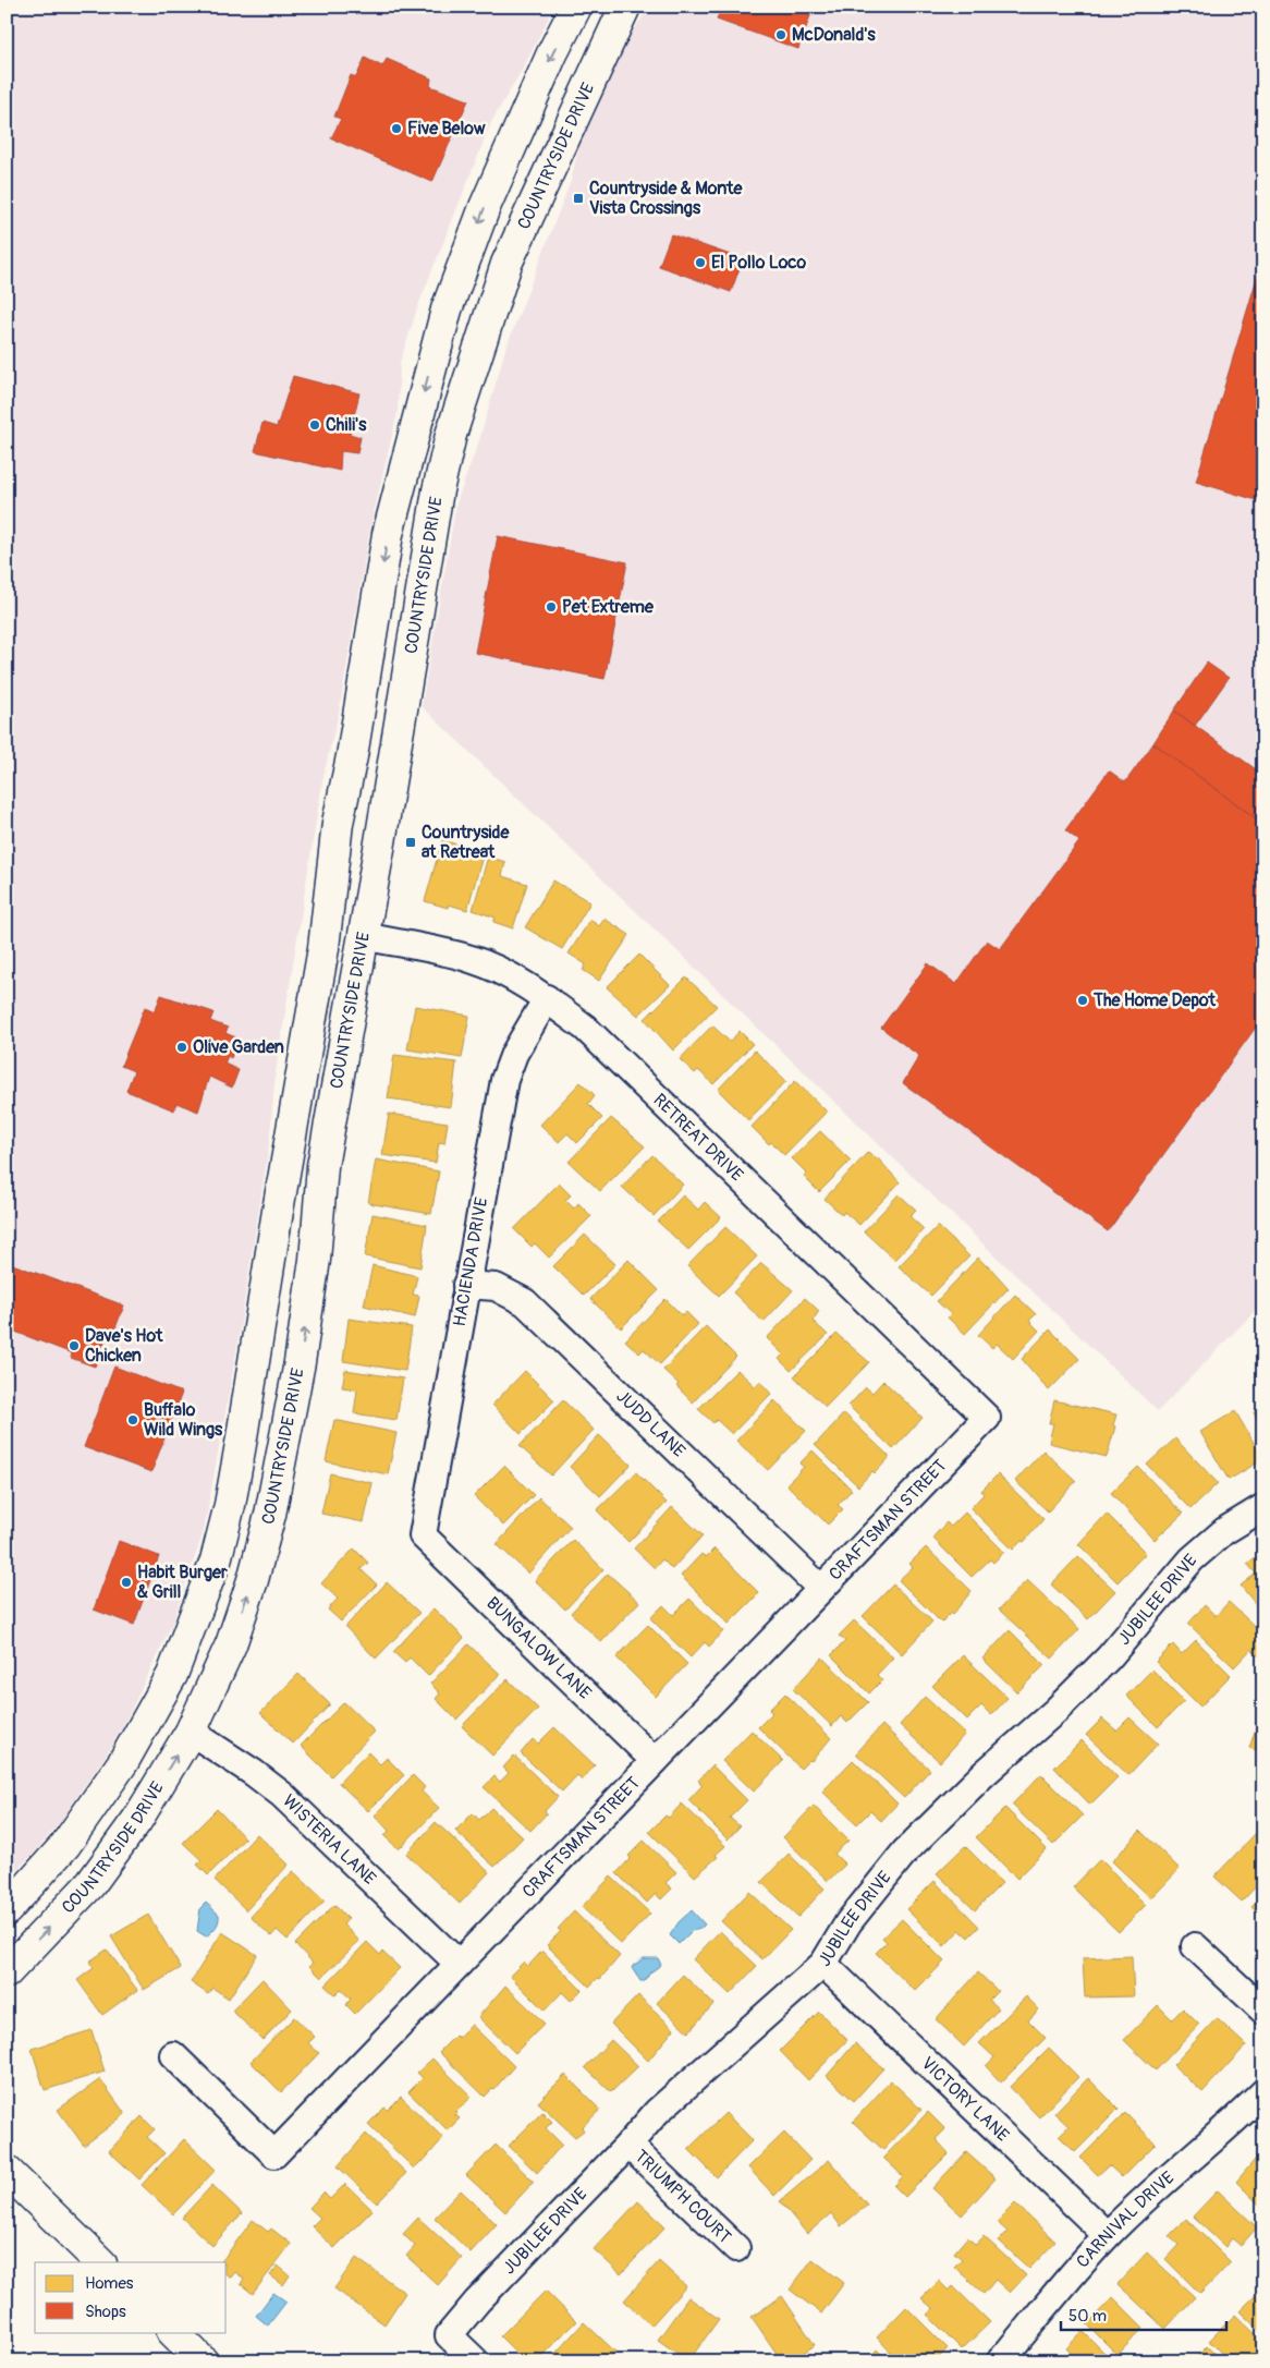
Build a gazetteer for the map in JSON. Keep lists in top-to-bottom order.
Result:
{
  "streets": {
    "street": [
      "COUNTRYSIDE DRIVE",
      "RETREAT DRIVE",
      "HACIENDA DRIVE",
      "JUDD LANE",
      "CRAFTSMAN STREET",
      "JUBILEE DRIVE",
      "BUNGALOW LANE",
      "WISTERIA LANE",
      "VICTORY LANE",
      "TRIUMPH COURT",
      "CARNIVAL DRIVE"
    ]
  },
  "crossings": [
    ["COUNTRYSIDE DRIVE", "RETREAT DRIVE"],
    ["COUNTRYSIDE DRIVE", "WISTERIA LANE"],
    ["RETREAT DRIVE", "HACIENDA DRIVE"],
    ["RETREAT DRIVE", "CRAFTSMAN STREET"],
    ["HACIENDA DRIVE", "JUDD LANE"],
    ["HACIENDA DRIVE", "BUNGALOW LANE"],
    ["JUDD LANE", "CRAFTSMAN STREET"],
    ["CRAFTSMAN STREET", "BUNGALOW LANE"],
    ["CRAFTSMAN STREET", "WISTERIA LANE"],
    ["JUBILEE DRIVE", "VICTORY LANE"],
    ["JUBILEE DRIVE", "TRIUMPH COURT"],
    ["VICTORY LANE", "CARNIVAL DRIVE"]
  ],
  "places": {
    "other": [
      "McDonald's",
      "Five Below",
      "El Pollo Loco",
      "Chili's",
      "Pet Extreme",
      "The Home Depot",
      "Olive Garden",
      "Dave's Hot Chicken",
      "Buffalo Wild Wings",
      "Habit Burger & Grill"
    ],
    "transit": ["Countryside & Monte Vista Crossings", "Countryside at Retreat"]
  },
  "legend": ["Homes", "Shops"],
  "scale_bar": "50 m"
}
